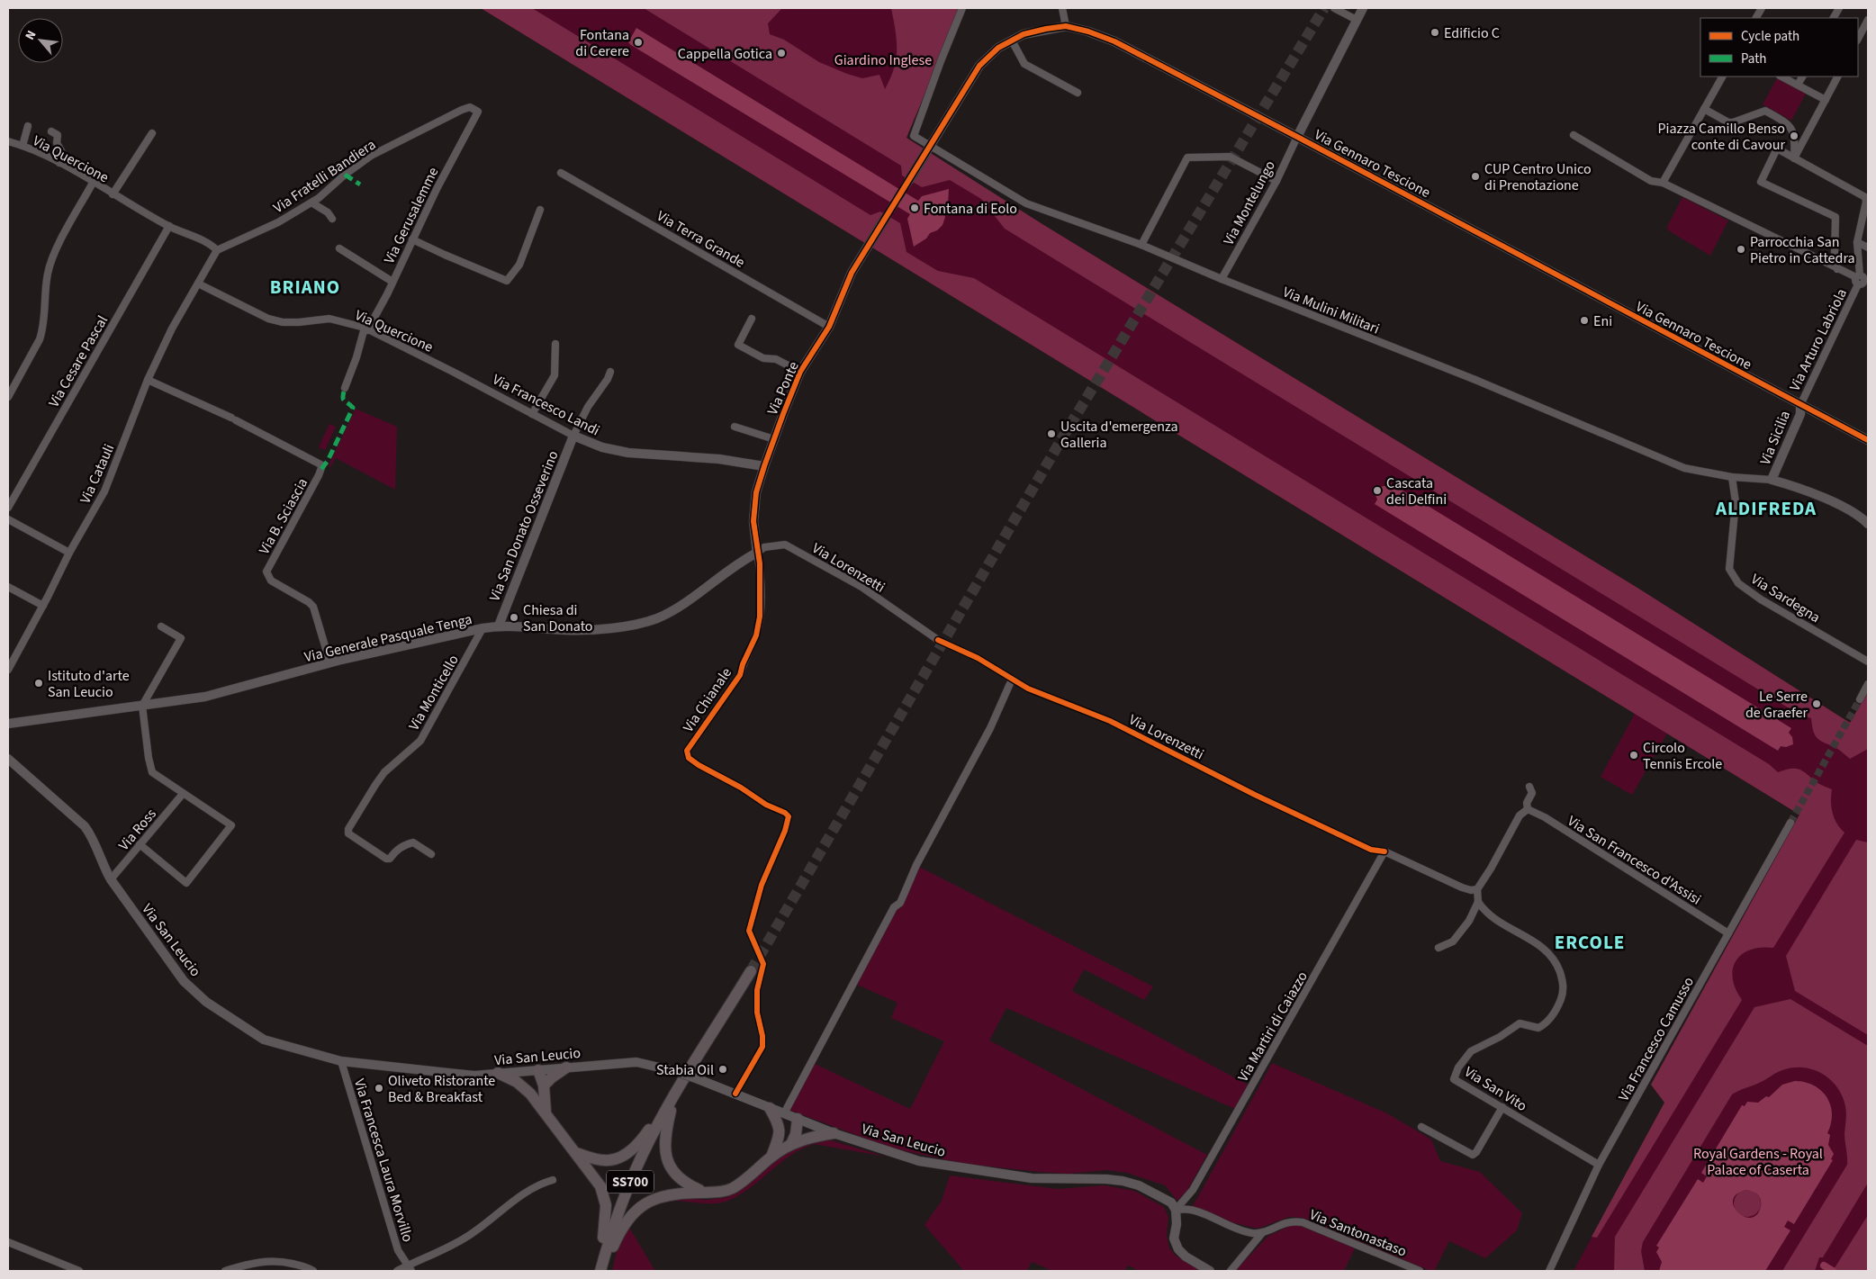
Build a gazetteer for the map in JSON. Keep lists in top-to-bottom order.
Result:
{
  "streets": {
    "highway": ["SS700"],
    "street": [
      "Via Quercione",
      "Via Gennaro Tescione",
      "Via Fratelli Bandiera",
      "Via Montelungo",
      "Via Gerusalemme",
      "Via Terra Grande",
      "Via Mulini Militari",
      "Via Arturo Labriola",
      "Via Cesare Pascal",
      "Via Ponte",
      "Via Francesco Landi",
      "Via Sicilia",
      "Via Catauli",
      "Via B. Sciascia",
      "Via San Donato Osseverino",
      "Via Lorenzetti",
      "Via Sardegna",
      "Via Generale Pasquale Tenga",
      "Via Monticello",
      "Via Chianale",
      "Via Ross",
      "Via San Francesco d'Assisi",
      "Via San Leucio",
      "Via Martiri di Caiazzo",
      "Via Francesco Camusso",
      "Via San Vito",
      "Via Francesca Laura Morvillo",
      "Via Santonastaso"
    ]
  },
  "crossings": [
    ["Via Quercione", "Via Fratelli Bandiera"],
    ["Via Quercione", "Via Gerusalemme"],
    ["Via Quercione", "Via Cesare Pascal"],
    ["Via Quercione", "Via Francesco Landi"],
    ["Via Quercione", "Via Catauli"],
    ["Via Gennaro Tescione", "Via Montelungo"],
    ["Via Gennaro Tescione", "Via Mulini Militari"],
    ["Via Gennaro Tescione", "Via Arturo Labriola"],
    ["Via Gennaro Tescione", "Via Sicilia"],
    ["Via Fratelli Bandiera", "Via Gerusalemme"],
    ["Via Montelungo", "Via Mulini Militari"],
    ["Via Terra Grande", "Via Ponte"],
    ["Via Mulini Militari", "Via Sicilia"],
    ["Via Mulini Militari", "Via Sardegna"],
    ["Via Arturo Labriola", "Via Sicilia"],
    ["Via Ponte", "Via Francesco Landi"],
    ["Via Ponte", "Via Lorenzetti"],
    ["Via Ponte", "Via Generale Pasquale Tenga"],
    ["Via Ponte", "Via Chianale"],
    ["Via Francesco Landi", "Via San Donato Osseverino"],
    ["Via Catauli", "Via B. Sciascia"],
    ["Via San Donato Osseverino", "Via Generale Pasquale Tenga"],
    ["Via Lorenzetti", "Via Generale Pasquale Tenga"],
    ["Via Lorenzetti", "Via Chianale"],
    ["Via Lorenzetti", "Via Martiri di Caiazzo"],
    ["Via Generale Pasquale Tenga", "Via Monticello"],
    ["Via Generale Pasquale Tenga", "Via Chianale"],
    ["Via Chianale", "Via San Leucio"],
    ["Via Ross", "Via San Leucio"],
    ["Via San Francesco d'Assisi", "Via Francesco Camusso"],
    ["Via San Leucio", "Via Martiri di Caiazzo"],
    ["Via San Leucio", "Via Francesca Laura Morvillo"],
    ["Via San Leucio", "SS700"],
    ["Via Francesco Camusso", "Via San Vito"]
  ],
  "districts": ["BRIANO", "ALDIFREDA", "ERCOLE"],
  "parks": ["Giardino Inglese", "Royal Gardens - Royal Palace of Caserta"],
  "places": [
    "Edificio C",
    "Fontana di Cerere",
    "Cappella Gotica",
    "Piazza Camillo Benso conte di Cavour",
    "CUP Centro Unico di Prenotazione",
    "Fontana di Eolo",
    "Parrocchia San Pietro in Cattedra",
    "Eni",
    "Uscita d'emergenza Galleria",
    "Cascata dei Delfini",
    "Chiesa di San Donato",
    "Istituto d'arte San Leucio",
    "Le Serre de Graefer",
    "Circolo Tennis Ercole",
    "Stabia Oil",
    "Oliveto Ristorante Bed & Breakfast"
  ],
  "legend": ["Cycle path", "Path"],
  "north": "top left"
}
